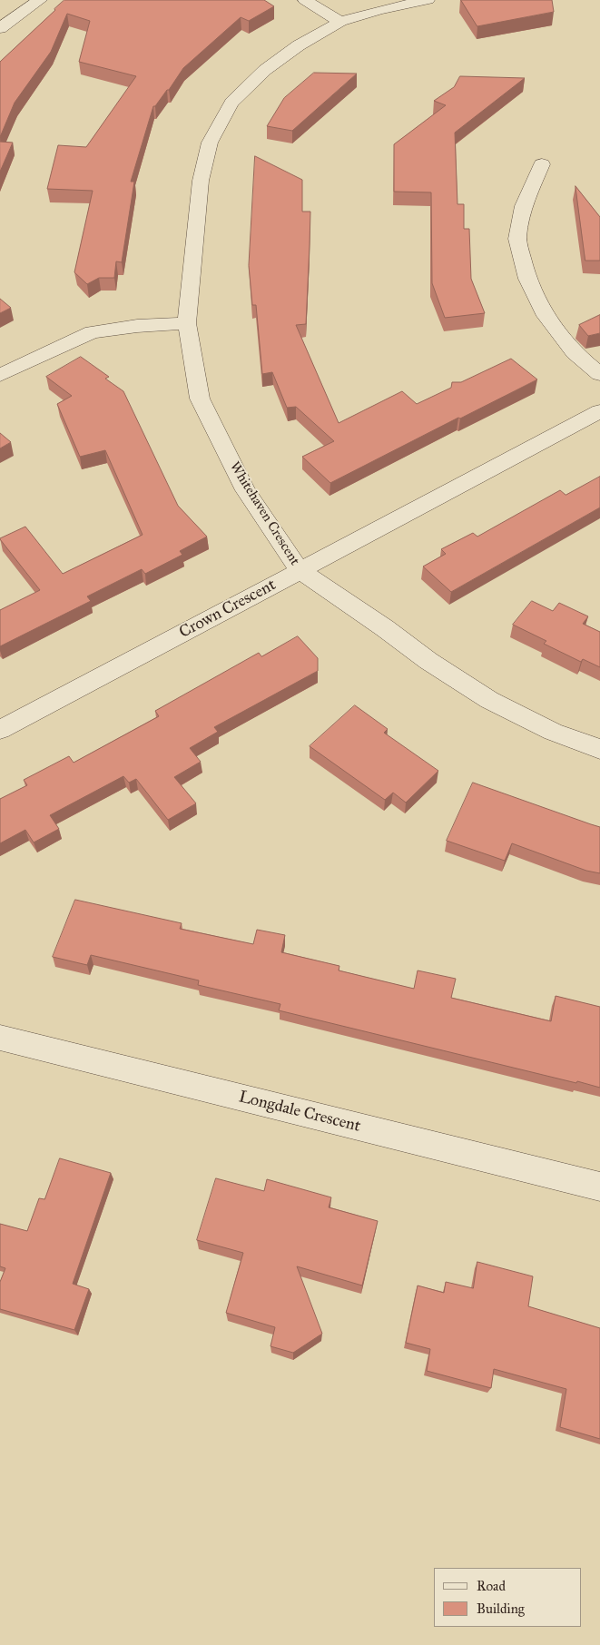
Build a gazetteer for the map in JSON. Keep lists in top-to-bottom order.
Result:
{
  "streets": {
    "street": ["Whitehaven Crescent", "Crown Crescent", "Longdale Crescent"]
  },
  "crossings": [
    ["Whitehaven Crescent", "Crown Crescent"]
  ],
  "legend": ["Road", "Building"]
}
